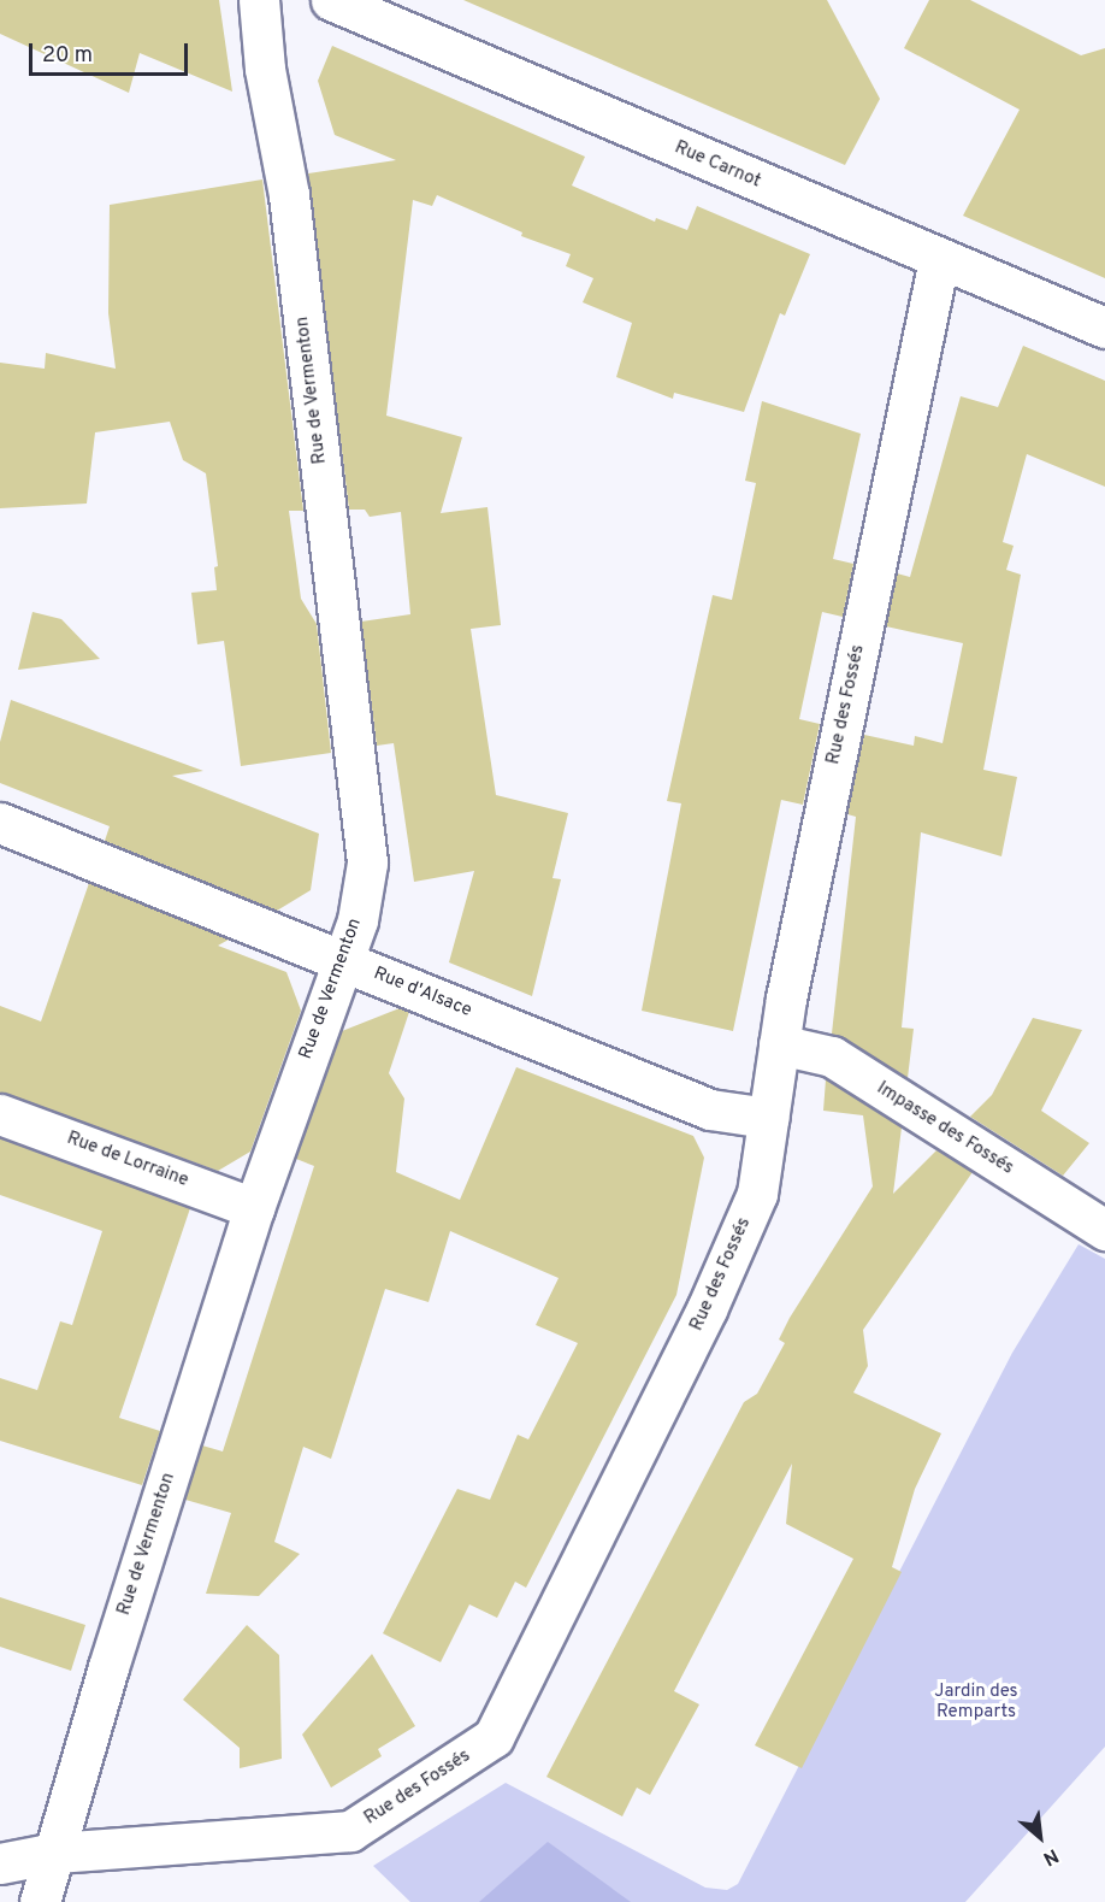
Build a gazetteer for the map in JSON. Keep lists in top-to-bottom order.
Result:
{
  "streets": {
    "street": [
      "Rue Carnot",
      "Rue de Vermenton",
      "Rue des Fossés",
      "Rue d'Alsace",
      "Impasse des Fossés",
      "Rue de Lorraine"
    ]
  },
  "crossings": [
    ["Rue Carnot", "Rue des Fossés"],
    ["Rue de Vermenton", "Rue des Fossés"],
    ["Rue de Vermenton", "Rue d'Alsace"],
    ["Rue de Vermenton", "Rue de Lorraine"],
    ["Rue des Fossés", "Rue d'Alsace"],
    ["Rue des Fossés", "Impasse des Fossés"]
  ],
  "parks": ["Jardin des Remparts"],
  "scale_bar": "20 m",
  "north": "bottom right"
}
